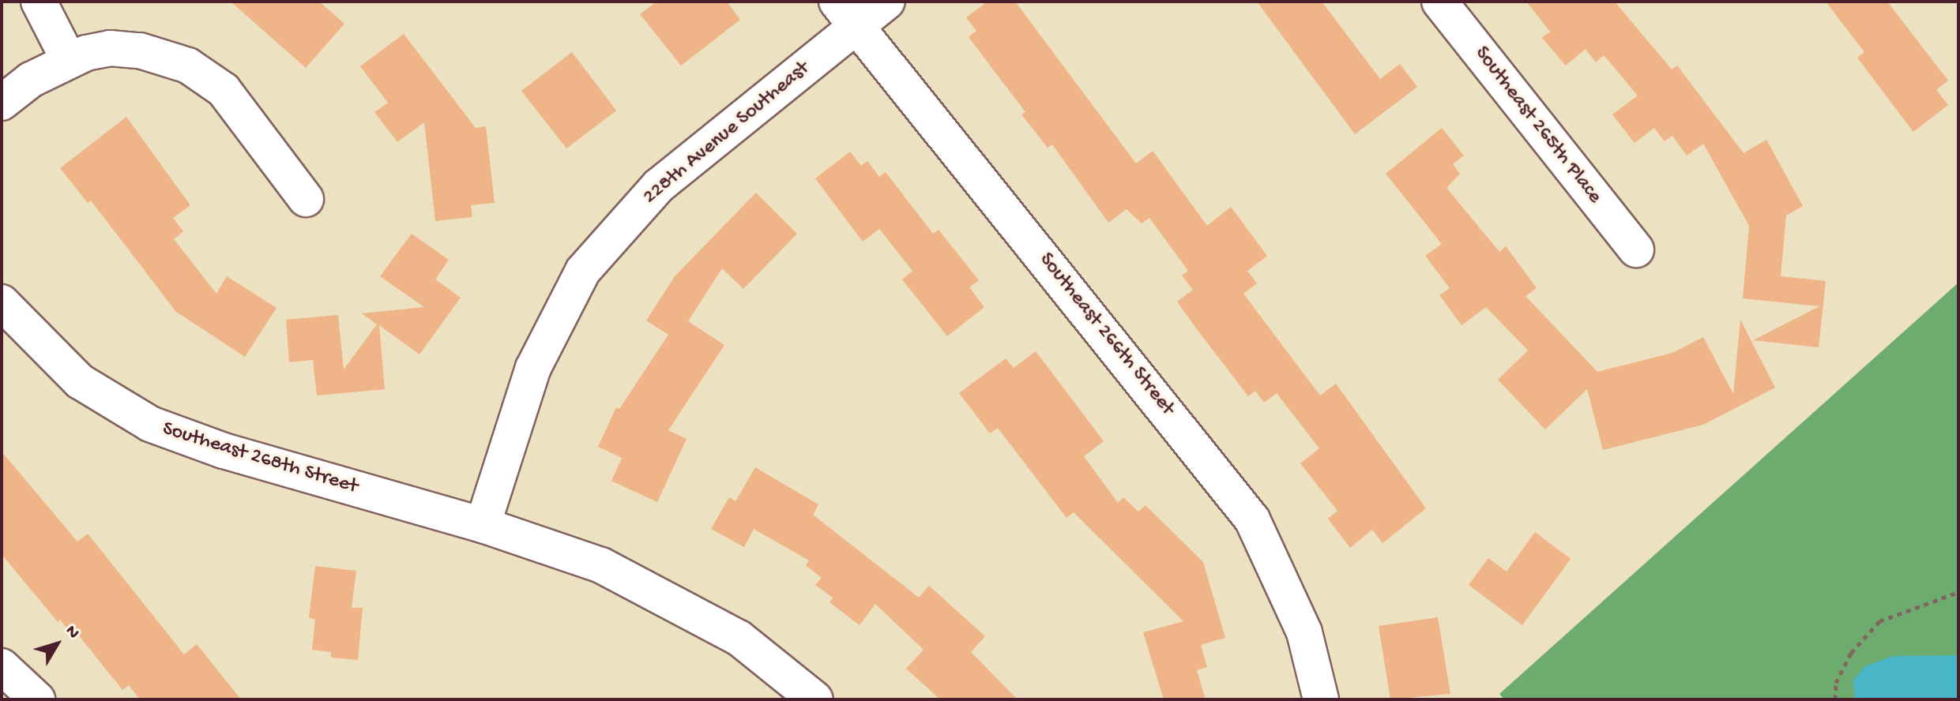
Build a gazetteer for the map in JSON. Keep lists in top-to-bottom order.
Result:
{
  "streets": {
    "street": [
      "Southeast 265th Place",
      "228th Avenue Southeast",
      "Southeast 266th Street",
      "Southeast 268th Street"
    ]
  },
  "crossings": [
    ["228th Avenue Southeast", "Southeast 266th Street"],
    ["228th Avenue Southeast", "Southeast 268th Street"]
  ],
  "north": "top right"
}
